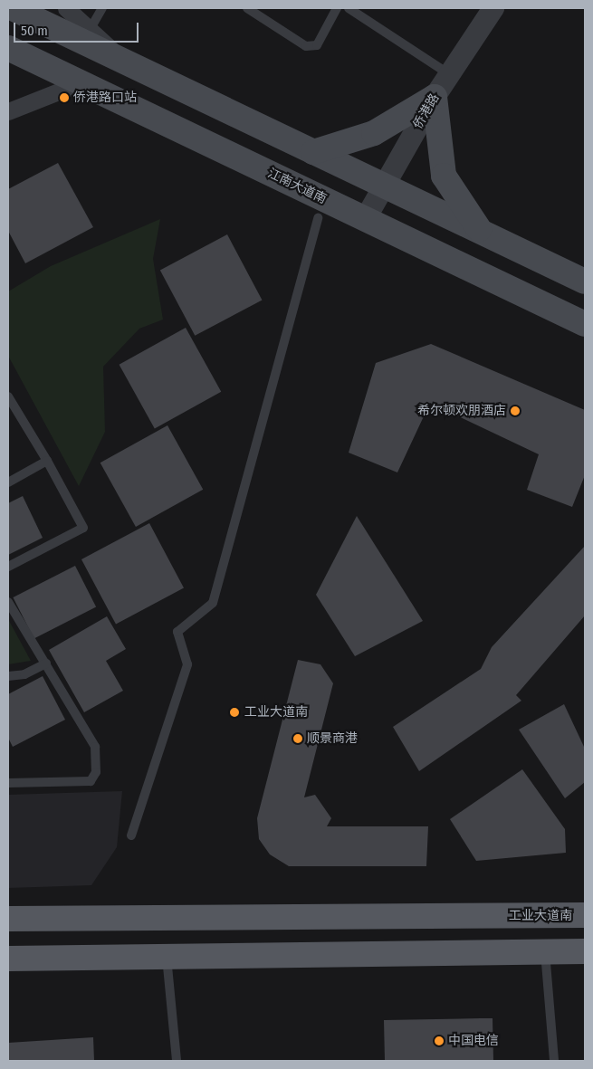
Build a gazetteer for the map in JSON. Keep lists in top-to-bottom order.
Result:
{
  "streets": {
    "main road": ["江南大道南", "工业大道南"],
    "street": ["侨港路"]
  },
  "crossings": [
    ["侨港路", "江南大道南"]
  ],
  "places": [
    "侨港路口站",
    "希尔顿欢朋酒店",
    "工业大道南",
    "顺景商港",
    "中国电信"
  ],
  "scale_bar": "50 m"
}
